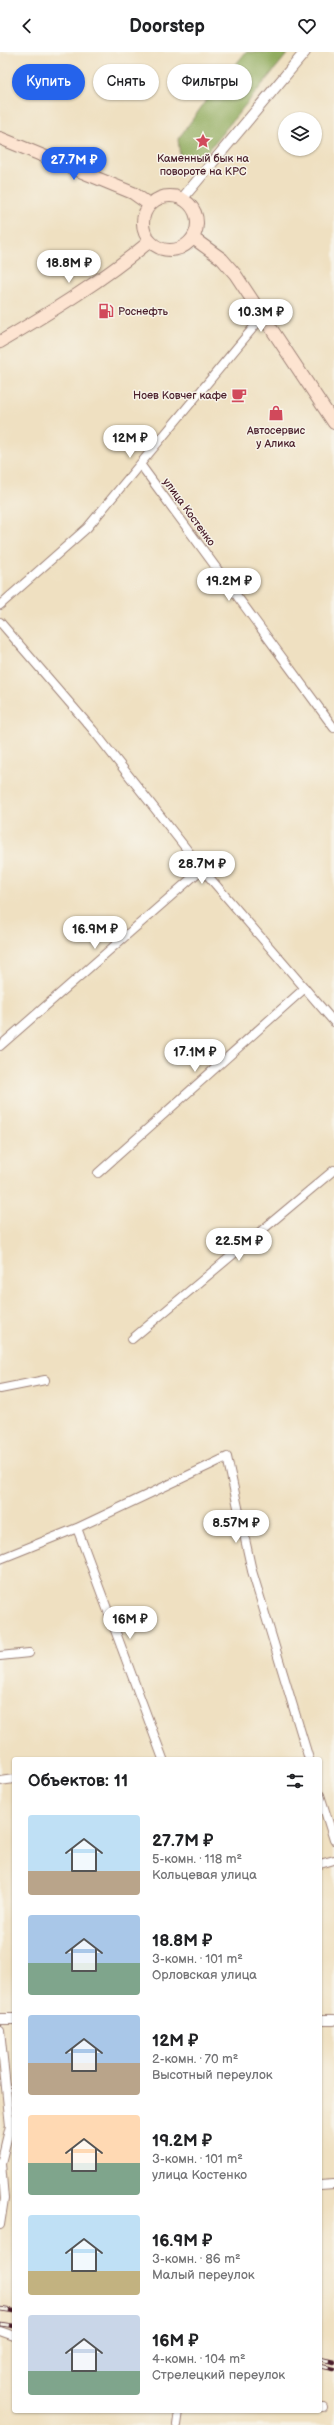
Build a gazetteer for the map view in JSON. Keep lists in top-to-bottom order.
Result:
{
  "streets": {
    "street": ["улица Костенко"]
  },
  "places": {
    "place": ["Каменный бык на повороте на КРС"],
    "fuel station": ["Роснефть"],
    "cafe": ["Ноев Ковчег кафе"],
    "shop": ["Автосервис у Алика"]
  },
  "page": {
    "header": "Doorstep",
    "chip": ["Купить", "Снять", "Фильтры"],
    "price": [
      "27.7M ₽",
      "18.8M ₽",
      "10.3M ₽",
      "12M ₽",
      "19.2M ₽",
      "28.7M ₽",
      "16.9M ₽",
      "17.1M ₽",
      "22.5M ₽",
      "8.57M ₽",
      "16M ₽"
    ],
    "heading": "Объектов: 11",
    "list": [
      {
        "name": "27.7M ₽",
        "note": "5-комн. · 118 m² · Кольцевая улица"
      },
      {
        "name": "18.8M ₽",
        "note": "3-комн. · 101 m² · Орловская улица"
      },
      {
        "name": "12M ₽",
        "note": "2-комн. · 70 m² · Высотный переулок"
      },
      {
        "name": "19.2M ₽",
        "note": "3-комн. · 101 m² · улица Костенко"
      },
      {
        "name": "16.9M ₽",
        "note": "3-комн. · 86 m² · Малый переулок"
      },
      {
        "name": "16M ₽",
        "note": "4-комн. · 104 m² · Стрелецкий переулок"
      }
    ]
  }
}
